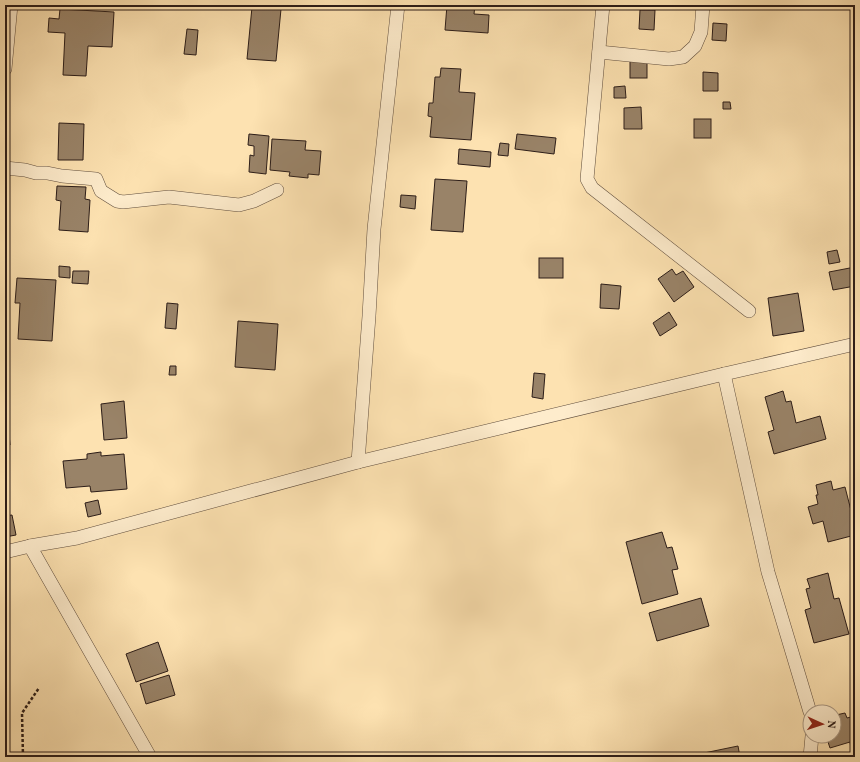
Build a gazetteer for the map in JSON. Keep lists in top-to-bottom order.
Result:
{
  "north": "right"
}
